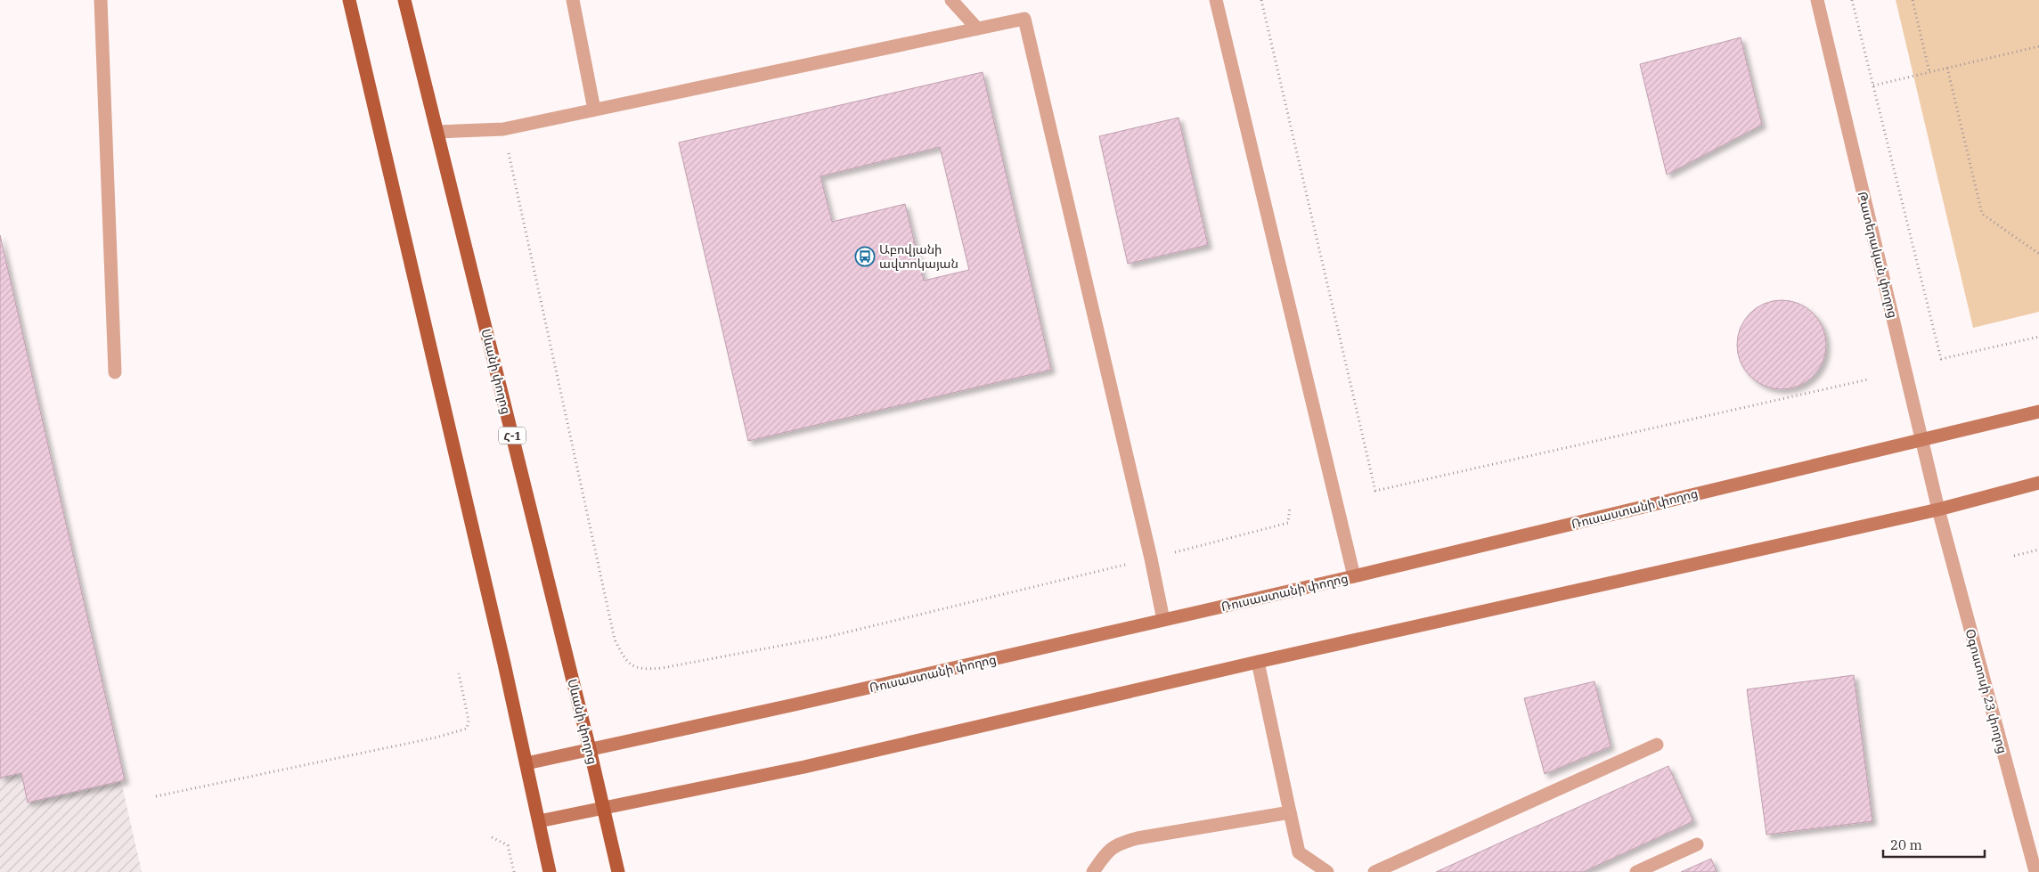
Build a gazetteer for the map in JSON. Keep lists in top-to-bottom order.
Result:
{
  "streets": {
    "main road": ["Սևանի փողոց", "Հ-1", "Ռուսաստանի փողոց"],
    "street": ["Թատերական փողոց", "Օգոստոսի 23 փողոց"]
  },
  "crossings": [
    ["Թատերական փողոց", "Ռուսաստանի փողոց"],
    ["Թատերական փողոց", "Օգոստոսի 23 փողոց"],
    ["Սևանի փողոց", "Ռուսաստանի փողոց"]
  ],
  "places": {
    "bus stop": ["Աբովյանի ավտոկայան"]
  },
  "scale_bar": "20 m"
}
